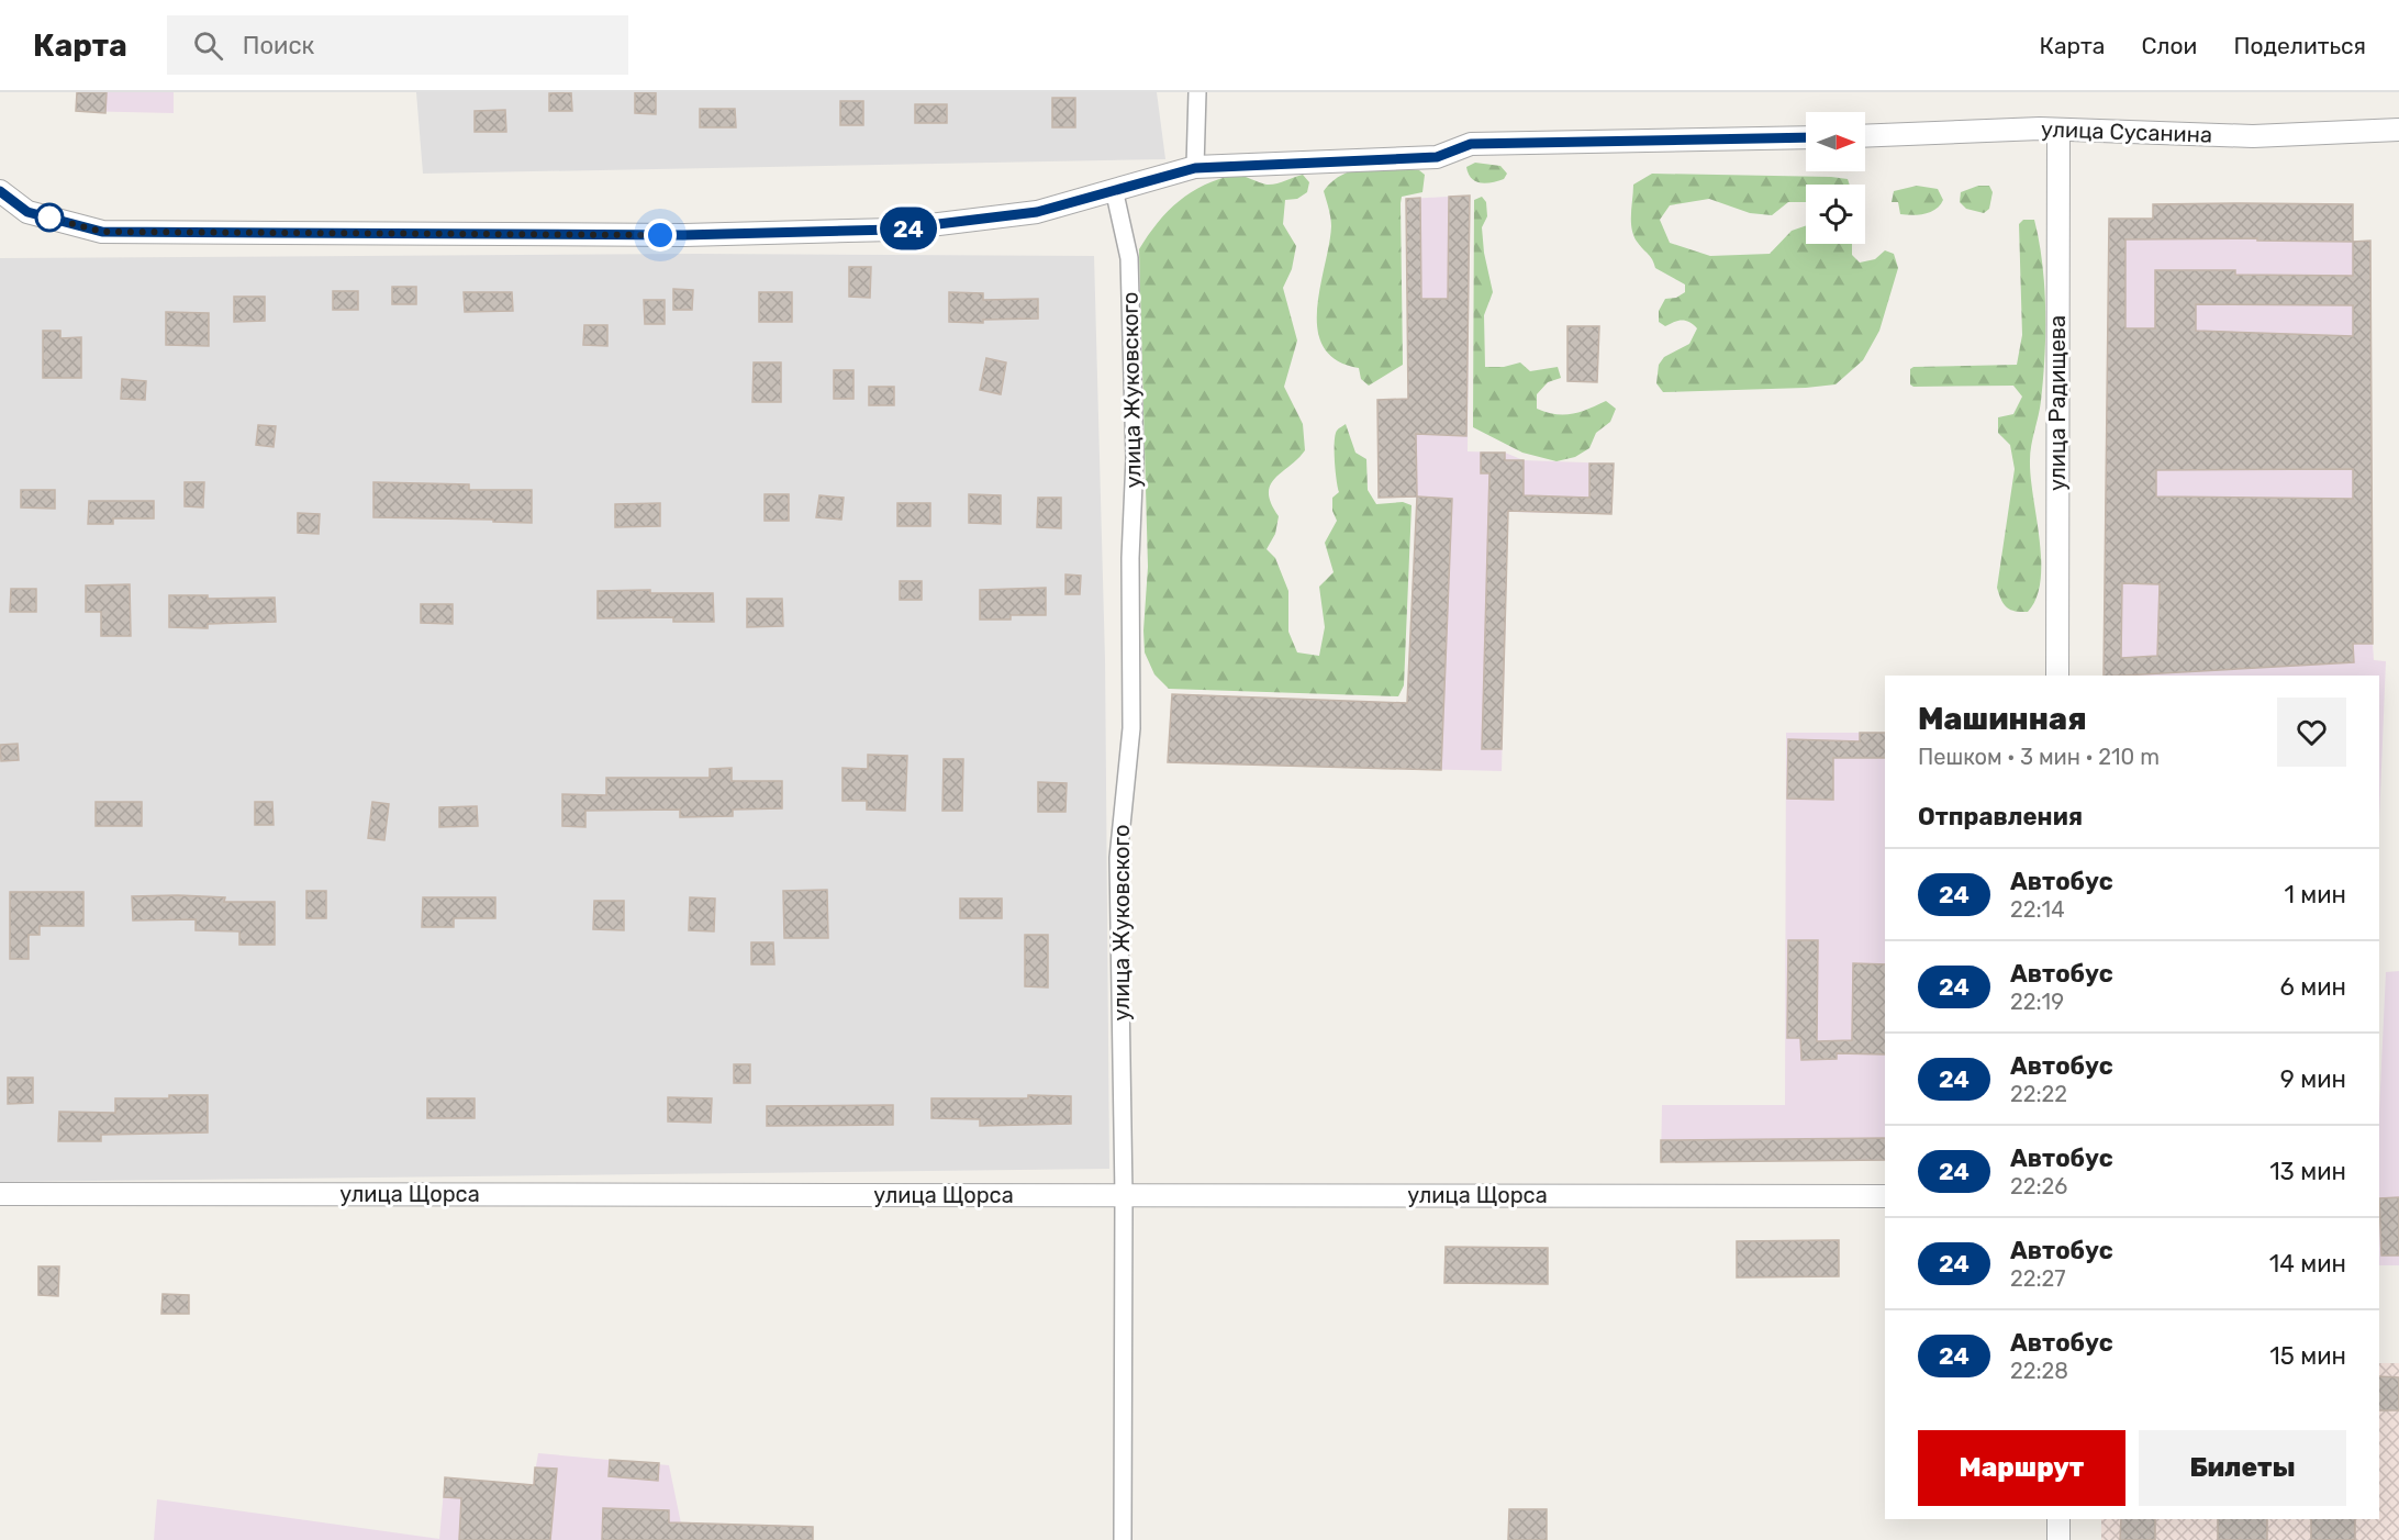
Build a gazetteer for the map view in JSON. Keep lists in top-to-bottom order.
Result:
{
  "streets": {
    "street": [
      "улица Сусанина",
      "улица Жуковского",
      "улица Радищева",
      "улица Щорса"
    ]
  },
  "crossings": [
    ["улица Сусанина", "улица Радищева"],
    ["улица Жуковского", "улица Щорса"]
  ],
  "lines": ["bus line 24"],
  "north": "right",
  "page": {
    "header": "Карта",
    "search": "Поиск",
    "nav": ["Карта", "Слои", "Поделиться"],
    "on_map": "24",
    "heading": [
      ["Машинная", "Пешком · 3 мин · 210 m"],
      "Отправления"
    ],
    "list": [
      {
        "mark": "24",
        "name": "Автобус",
        "note": "22:14",
        "value": "1 мин"
      },
      {
        "mark": "24",
        "name": "Автобус",
        "note": "22:19",
        "value": "6 мин"
      },
      {
        "mark": "24",
        "name": "Автобус",
        "note": "22:22",
        "value": "9 мин"
      },
      {
        "mark": "24",
        "name": "Автобус",
        "note": "22:26",
        "value": "13 мин"
      },
      {
        "mark": "24",
        "name": "Автобус",
        "note": "22:27",
        "value": "14 мин"
      },
      {
        "mark": "24",
        "name": "Автобус",
        "note": "22:28",
        "value": "15 мин"
      }
    ],
    "buttons": ["Маршрут", "Билеты"]
  }
}
